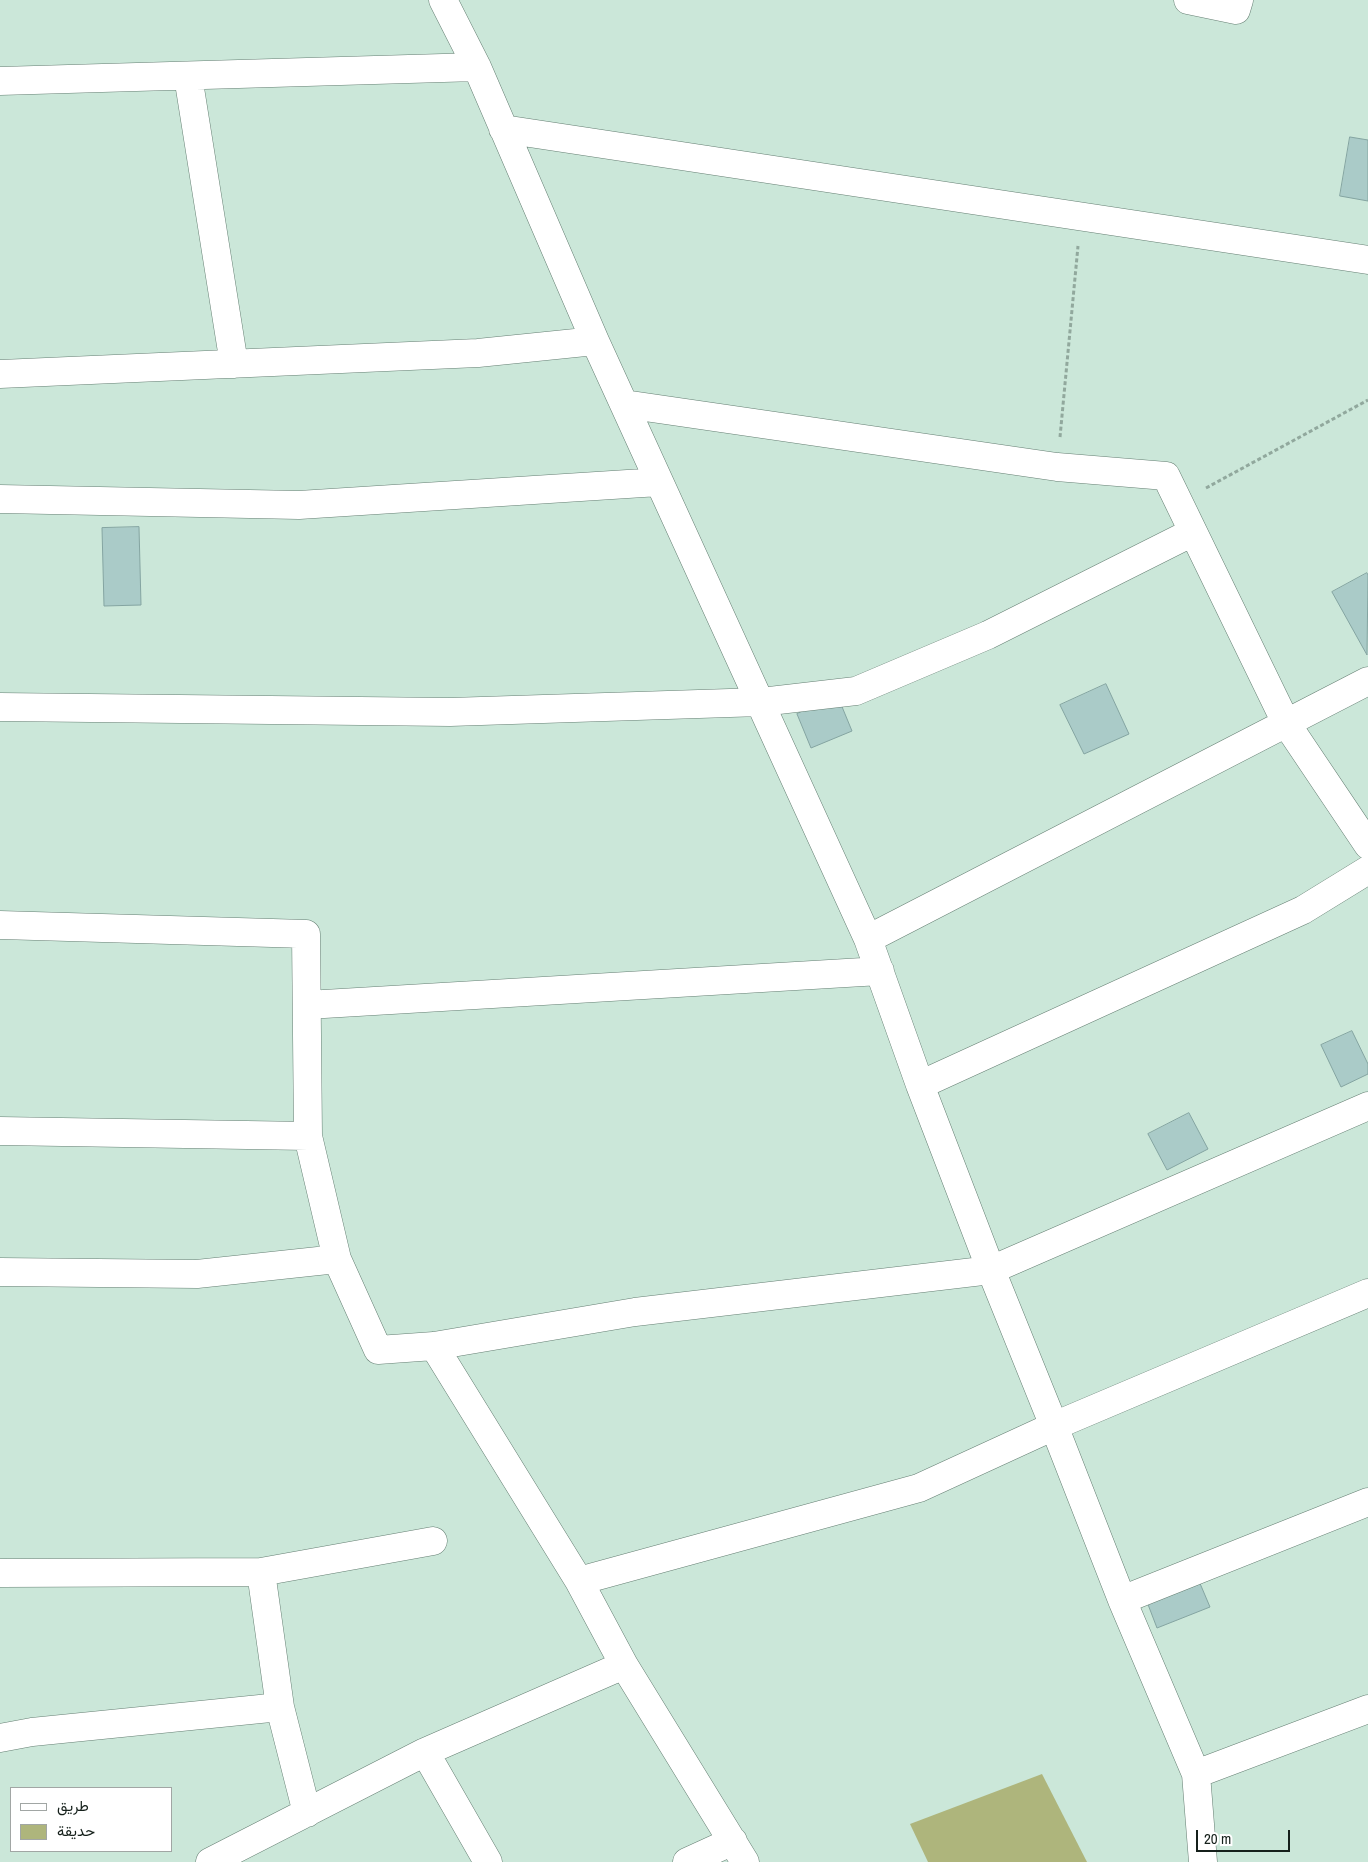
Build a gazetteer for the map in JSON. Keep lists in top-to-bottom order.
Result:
{
  "legend": ["طريق", "حديقة"],
  "scale_bar": "20 m"
}
